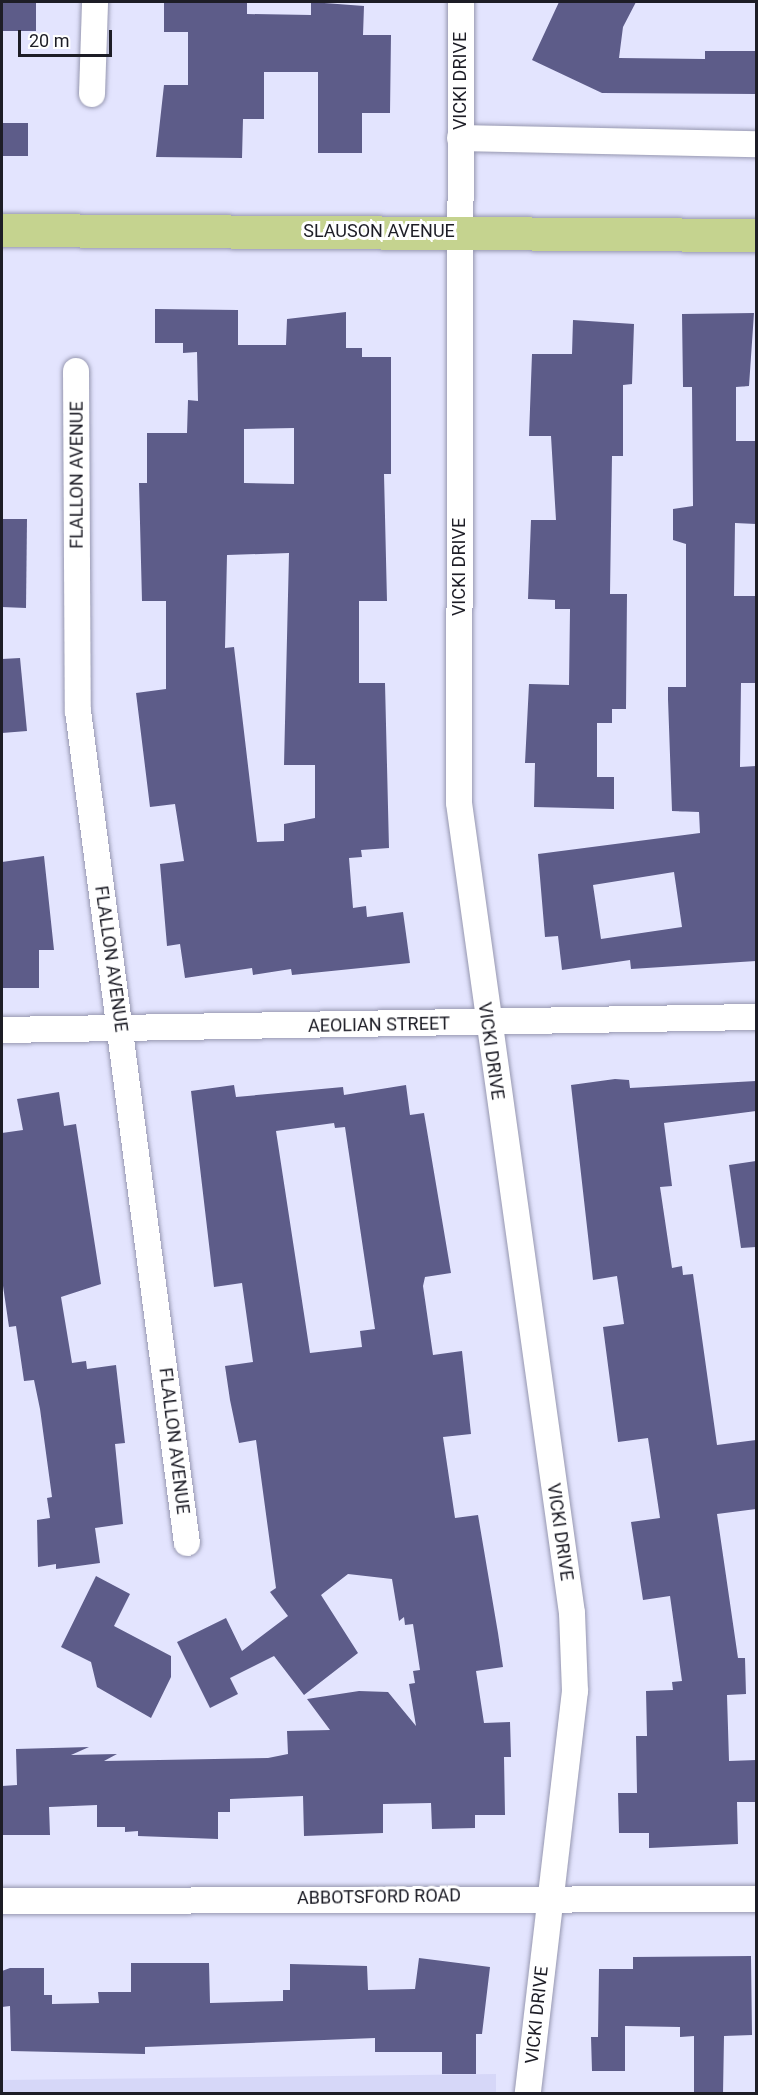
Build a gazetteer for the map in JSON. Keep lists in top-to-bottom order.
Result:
{
  "streets": {
    "main road": ["SLAUSON AVENUE"],
    "street": [
      "VICKI DRIVE",
      "FLALLON AVENUE",
      "AEOLIAN STREET",
      "ABBOTSFORD ROAD"
    ]
  },
  "crossings": [
    ["VICKI DRIVE", "SLAUSON AVENUE"],
    ["VICKI DRIVE", "AEOLIAN STREET"],
    ["VICKI DRIVE", "ABBOTSFORD ROAD"],
    ["FLALLON AVENUE", "AEOLIAN STREET"]
  ],
  "scale_bar": "20 m"
}
